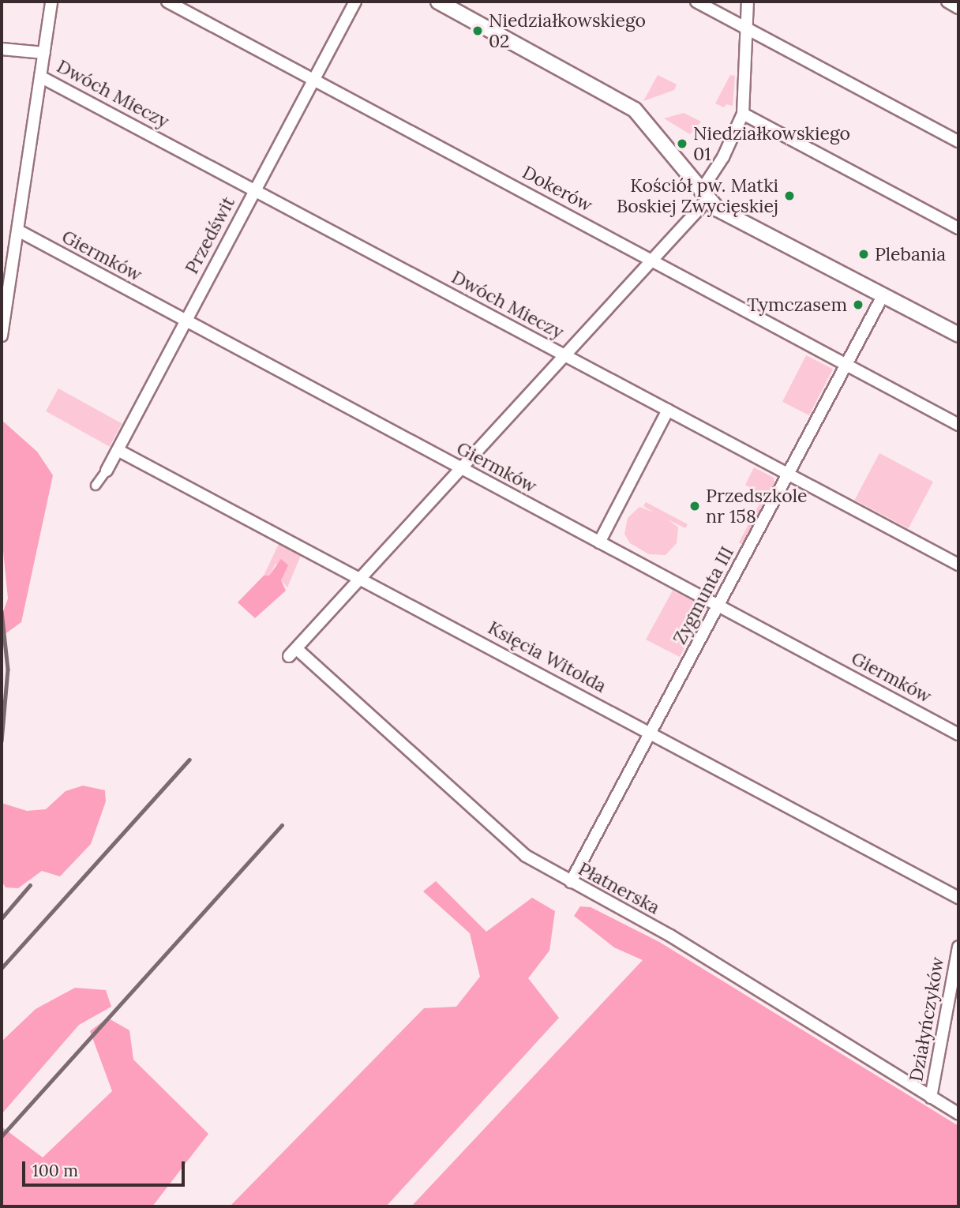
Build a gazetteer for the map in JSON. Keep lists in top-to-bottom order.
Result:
{
  "streets": {
    "street": [
      "Dwóch Mieczy",
      "Dokerów",
      "Przedświt",
      "Giermków",
      "Zygmunta III",
      "Księcia Witolda",
      "Płatnerska",
      "Działyńczyków"
    ]
  },
  "crossings": [
    ["Dwóch Mieczy", "Przedświt"],
    ["Dwóch Mieczy", "Zygmunta III"],
    ["Dokerów", "Przedświt"],
    ["Dokerów", "Zygmunta III"],
    ["Przedświt", "Giermków"],
    ["Przedświt", "Księcia Witolda"],
    ["Giermków", "Zygmunta III"],
    ["Zygmunta III", "Księcia Witolda"],
    ["Zygmunta III", "Płatnerska"],
    ["Księcia Witolda", "Płatnerska"],
    ["Płatnerska", "Działyńczyków"]
  ],
  "places": [
    "Niedziałkowskiego 02",
    "Niedziałkowskiego 01",
    "Kościół pw. Matki Boskiej Zwycięskiej",
    "Plebania",
    "Tymczasem",
    "Przedszkole nr 158"
  ],
  "scale_bar": "100 m"
}
